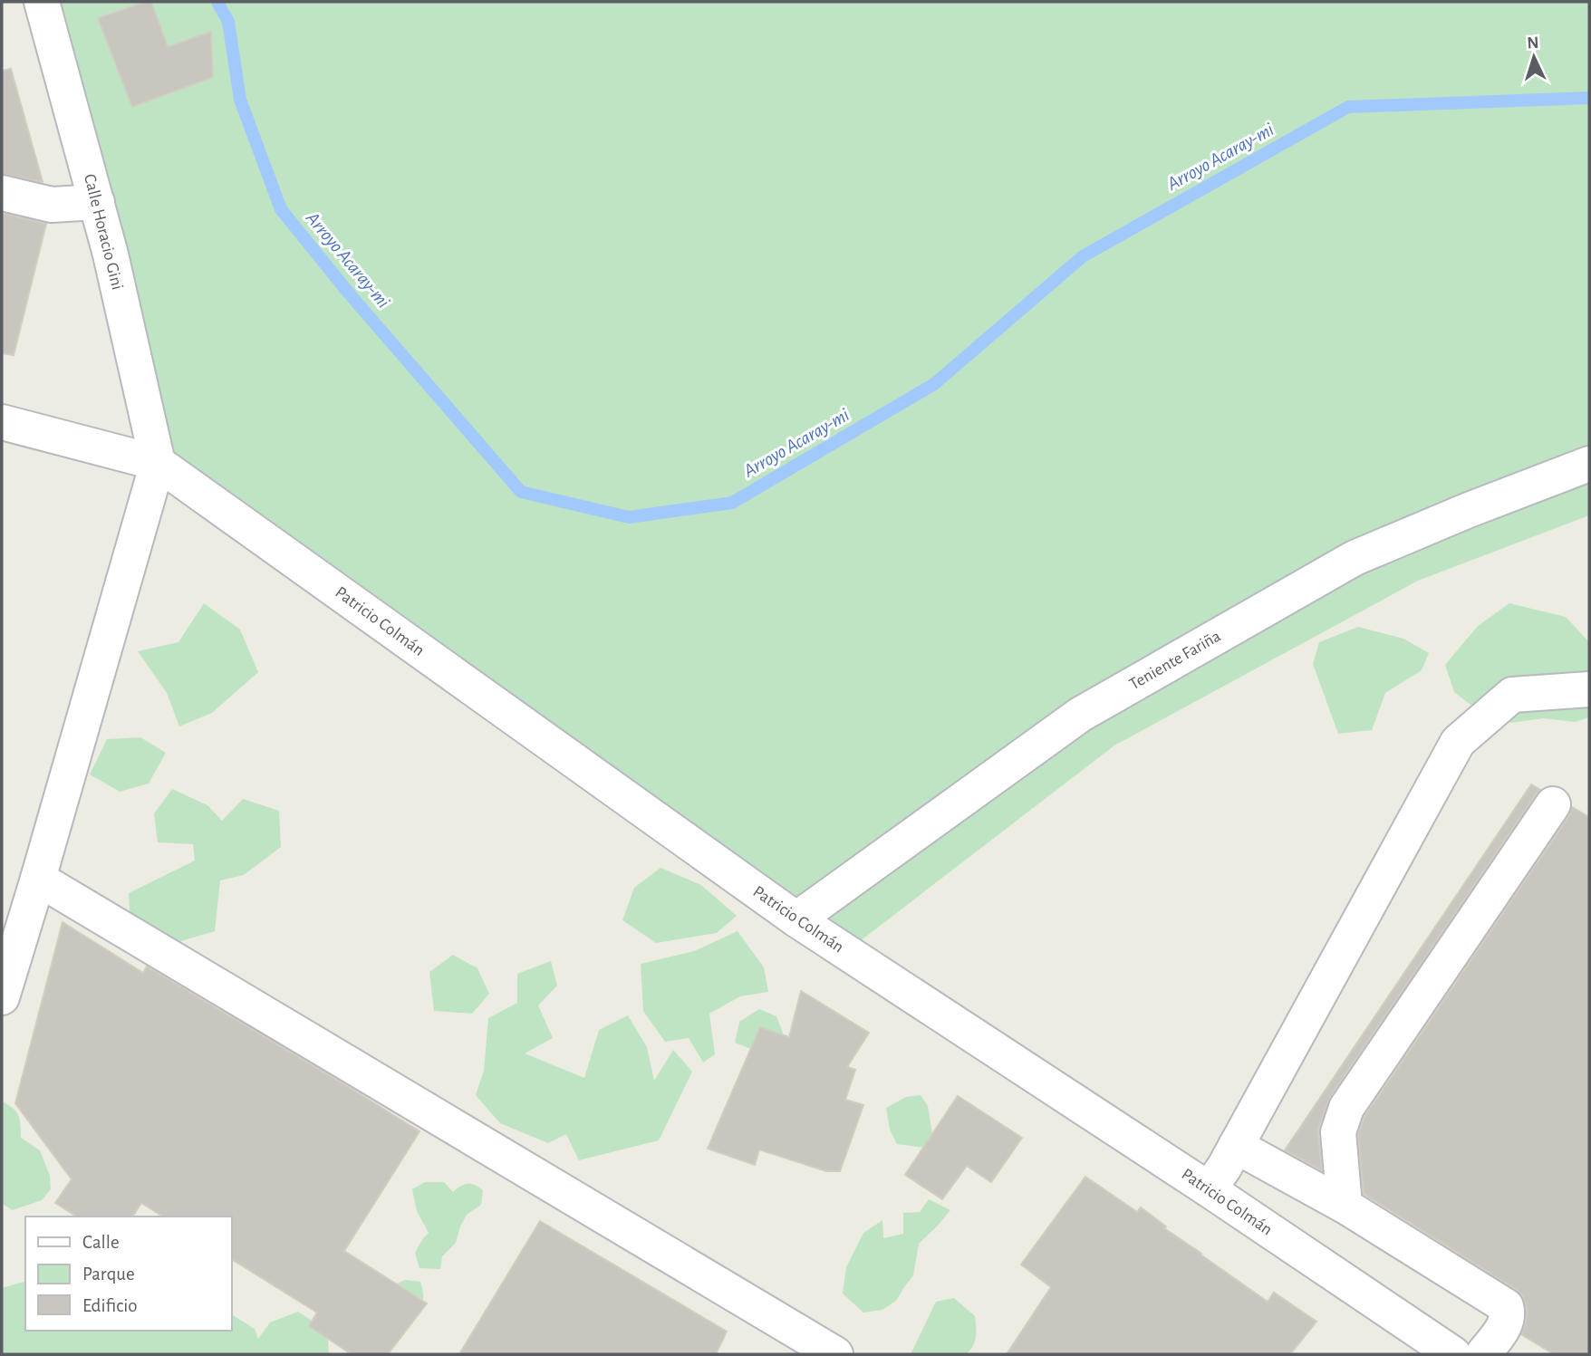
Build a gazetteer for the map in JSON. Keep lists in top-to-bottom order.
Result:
{
  "streets": {
    "street": ["Calle Horacio Gini", "Patricio Colmán", "Teniente Fariña"]
  },
  "crossings": [
    ["Calle Horacio Gini", "Patricio Colmán"],
    ["Patricio Colmán", "Teniente Fariña"]
  ],
  "water": ["Arroyo Acaray-mi"],
  "legend": ["Calle", "Parque", "Edificio"],
  "north": "top"
}
